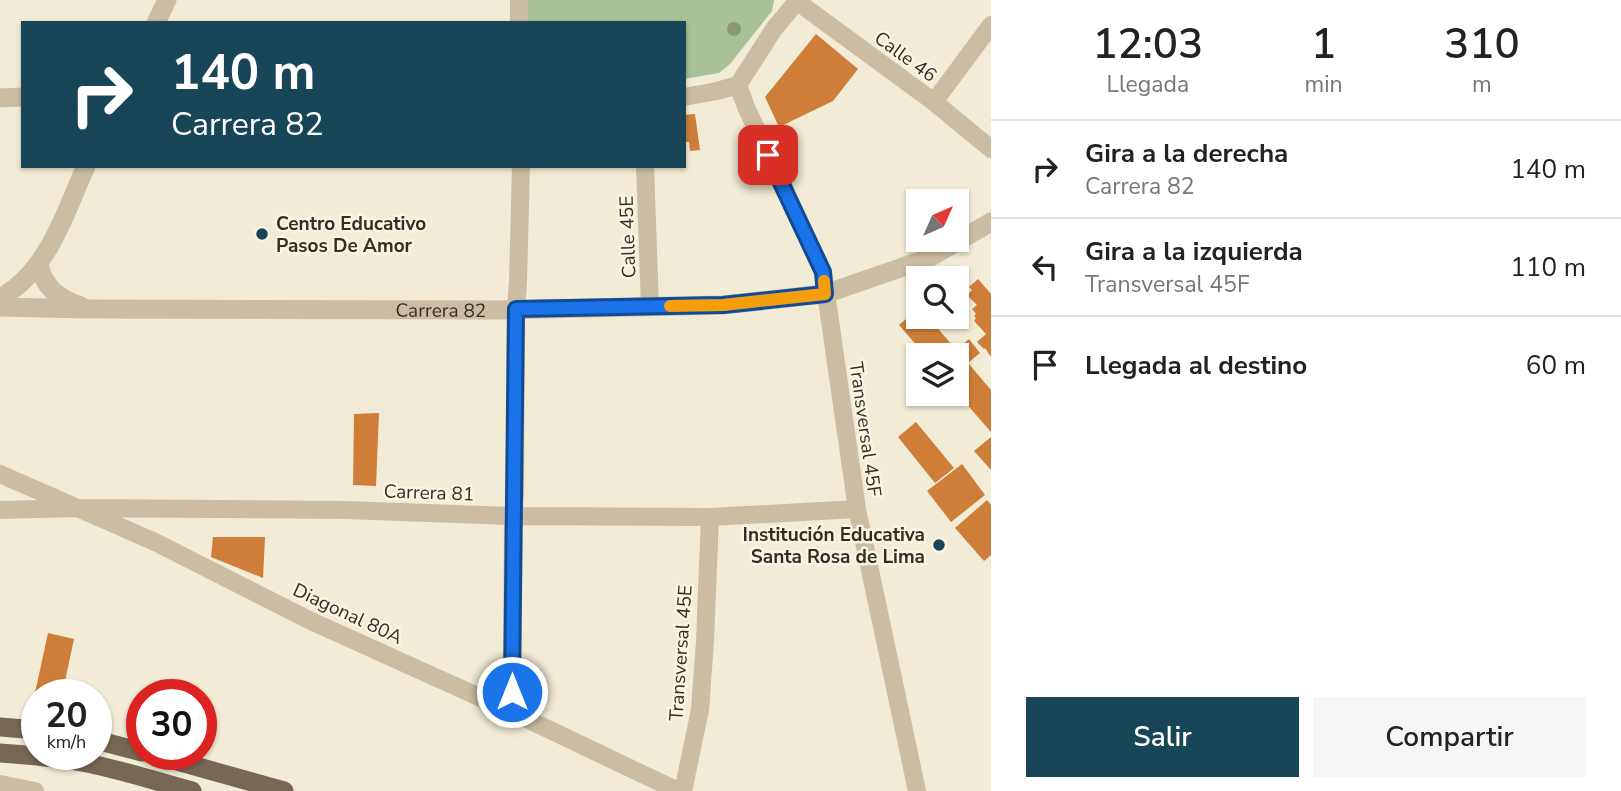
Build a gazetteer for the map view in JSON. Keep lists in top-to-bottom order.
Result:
{
  "streets": {
    "street": [
      "Calle 46",
      "Calle 45E",
      "Carrera 82",
      "Transversal 45F",
      "Carrera 81",
      "Diagonal 80A",
      "Transversal 45E"
    ]
  },
  "crossings": [
    ["Calle 45E", "Carrera 82"],
    ["Carrera 82", "Transversal 45F"],
    ["Transversal 45F", "Carrera 81"],
    ["Carrera 81", "Diagonal 80A"],
    ["Carrera 81", "Transversal 45E"]
  ],
  "places": ["Centro Educativo Pasos De Amor", "Institución Educativa Santa Rosa de Lima"],
  "north": "top right",
  "page": {
    "eta": [
      "12:03",
      "Llegada",
      "1",
      "min",
      "310",
      "m"
    ],
    "turn": ["140 m", "Carrera 82"],
    "list": [
      {
        "name": "Gira a la derecha",
        "note": "Carrera 82",
        "value": "140 m"
      },
      {
        "name": "Gira a la izquierda",
        "note": "Transversal 45F",
        "value": "110 m"
      },
      {
        "name": "Llegada al destino",
        "value": "60 m"
      }
    ],
    "speed": "20 km/h",
    "limit": "30",
    "buttons": ["Salir", "Compartir"]
  }
}
